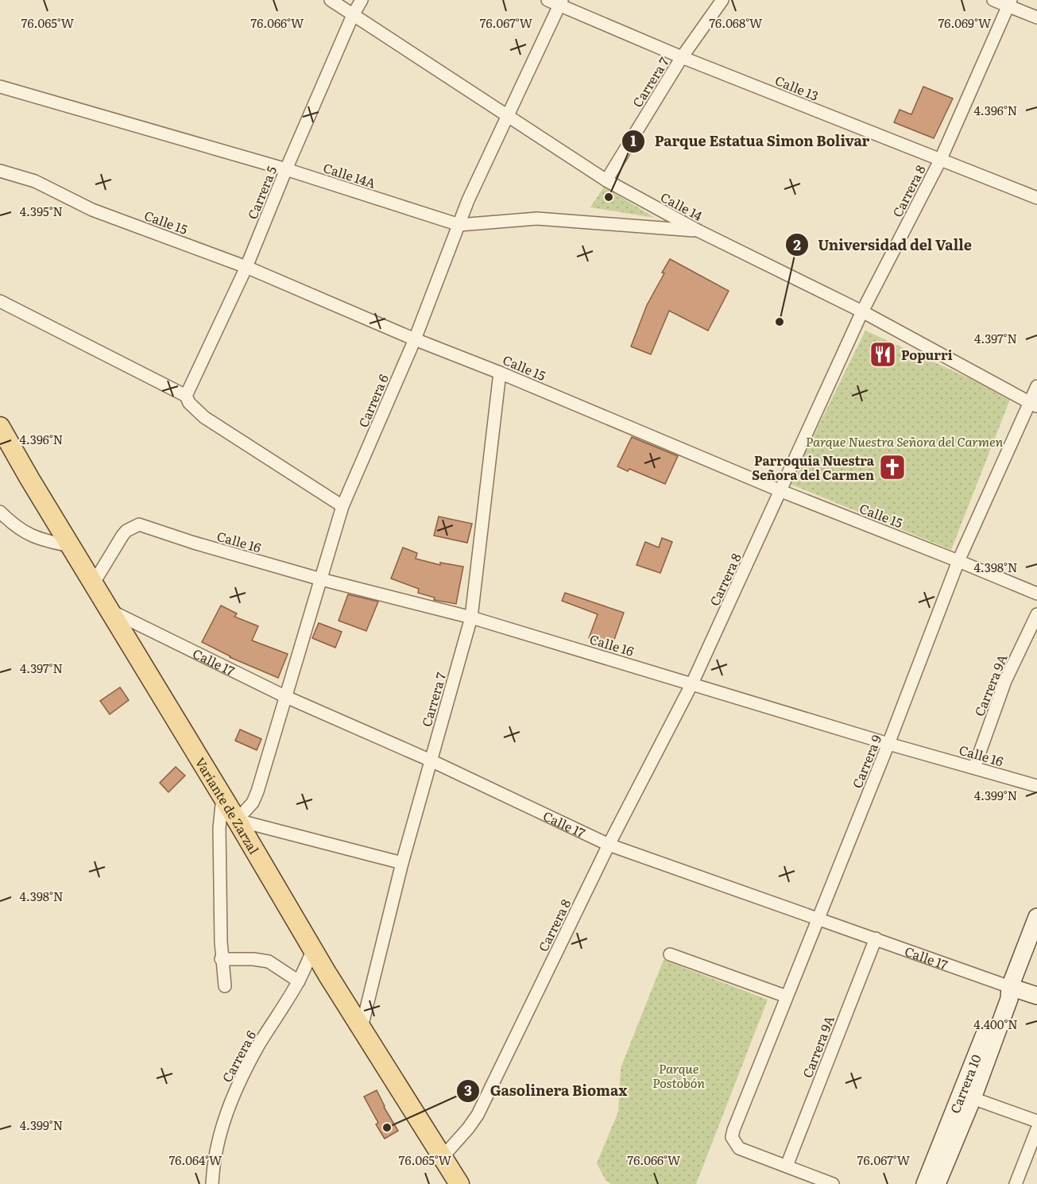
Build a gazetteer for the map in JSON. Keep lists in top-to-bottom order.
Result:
{
  "streets": {
    "main road": ["Variante de Zarzal"],
    "street": [
      "Carrera 7",
      "Calle 13",
      "Calle 14A",
      "Carrera 8",
      "Carrera 5",
      "Calle 14",
      "Calle 15",
      "Carrera 6",
      "Calle 16",
      "Calle 17",
      "Carrera 9A",
      "Carrera 9",
      "Carrera 10"
    ]
  },
  "crossings": [
    ["Carrera 7", "Calle 13"],
    ["Carrera 7", "Calle 14"],
    ["Carrera 7", "Calle 15"],
    ["Carrera 7", "Calle 16"],
    ["Carrera 7", "Calle 17"],
    ["Carrera 7", "Variante de Zarzal"],
    ["Calle 13", "Carrera 8"],
    ["Calle 13", "Carrera 6"],
    ["Calle 14A", "Carrera 5"],
    ["Calle 14A", "Calle 14"],
    ["Calle 14A", "Carrera 6"],
    ["Carrera 8", "Calle 14"],
    ["Carrera 8", "Calle 15"],
    ["Carrera 8", "Calle 16"],
    ["Carrera 8", "Calle 17"],
    ["Carrera 8", "Variante de Zarzal"],
    ["Carrera 5", "Calle 14"],
    ["Carrera 5", "Calle 15"],
    ["Calle 14", "Carrera 6"],
    ["Calle 14", "Carrera 9"],
    ["Calle 15", "Carrera 6"],
    ["Calle 15", "Carrera 9"],
    ["Carrera 6", "Calle 16"],
    ["Carrera 6", "Calle 17"],
    ["Carrera 6", "Variante de Zarzal"],
    ["Calle 16", "Carrera 9A"],
    ["Calle 16", "Carrera 9"],
    ["Calle 16", "Variante de Zarzal"],
    ["Calle 17", "Carrera 9A"],
    ["Calle 17", "Carrera 9"],
    ["Calle 17", "Variante de Zarzal"],
    ["Calle 17", "Carrera 10"],
    ["Carrera 9A", "Carrera 9"]
  ],
  "parks": ["Parque Nuestra Señora del Carmen", "Parque Postobón"],
  "places": {
    "other": ["Parque Estatua Simon Bolivar", "Universidad del Valle", "Gasolinera Biomax"],
    "restaurant": ["Popurri"],
    "church": ["Parroquia Nuestra Señora del Carmen"]
  },
  "coordinates": [
    "76.065°W",
    "76.066°W",
    "76.067°W",
    "76.068°W",
    "76.069°W",
    "4.396°N",
    "4.395°N",
    "4.397°N",
    "4.398°N",
    "4.399°N",
    "4.400°N",
    "76.064°W"
  ]
}
